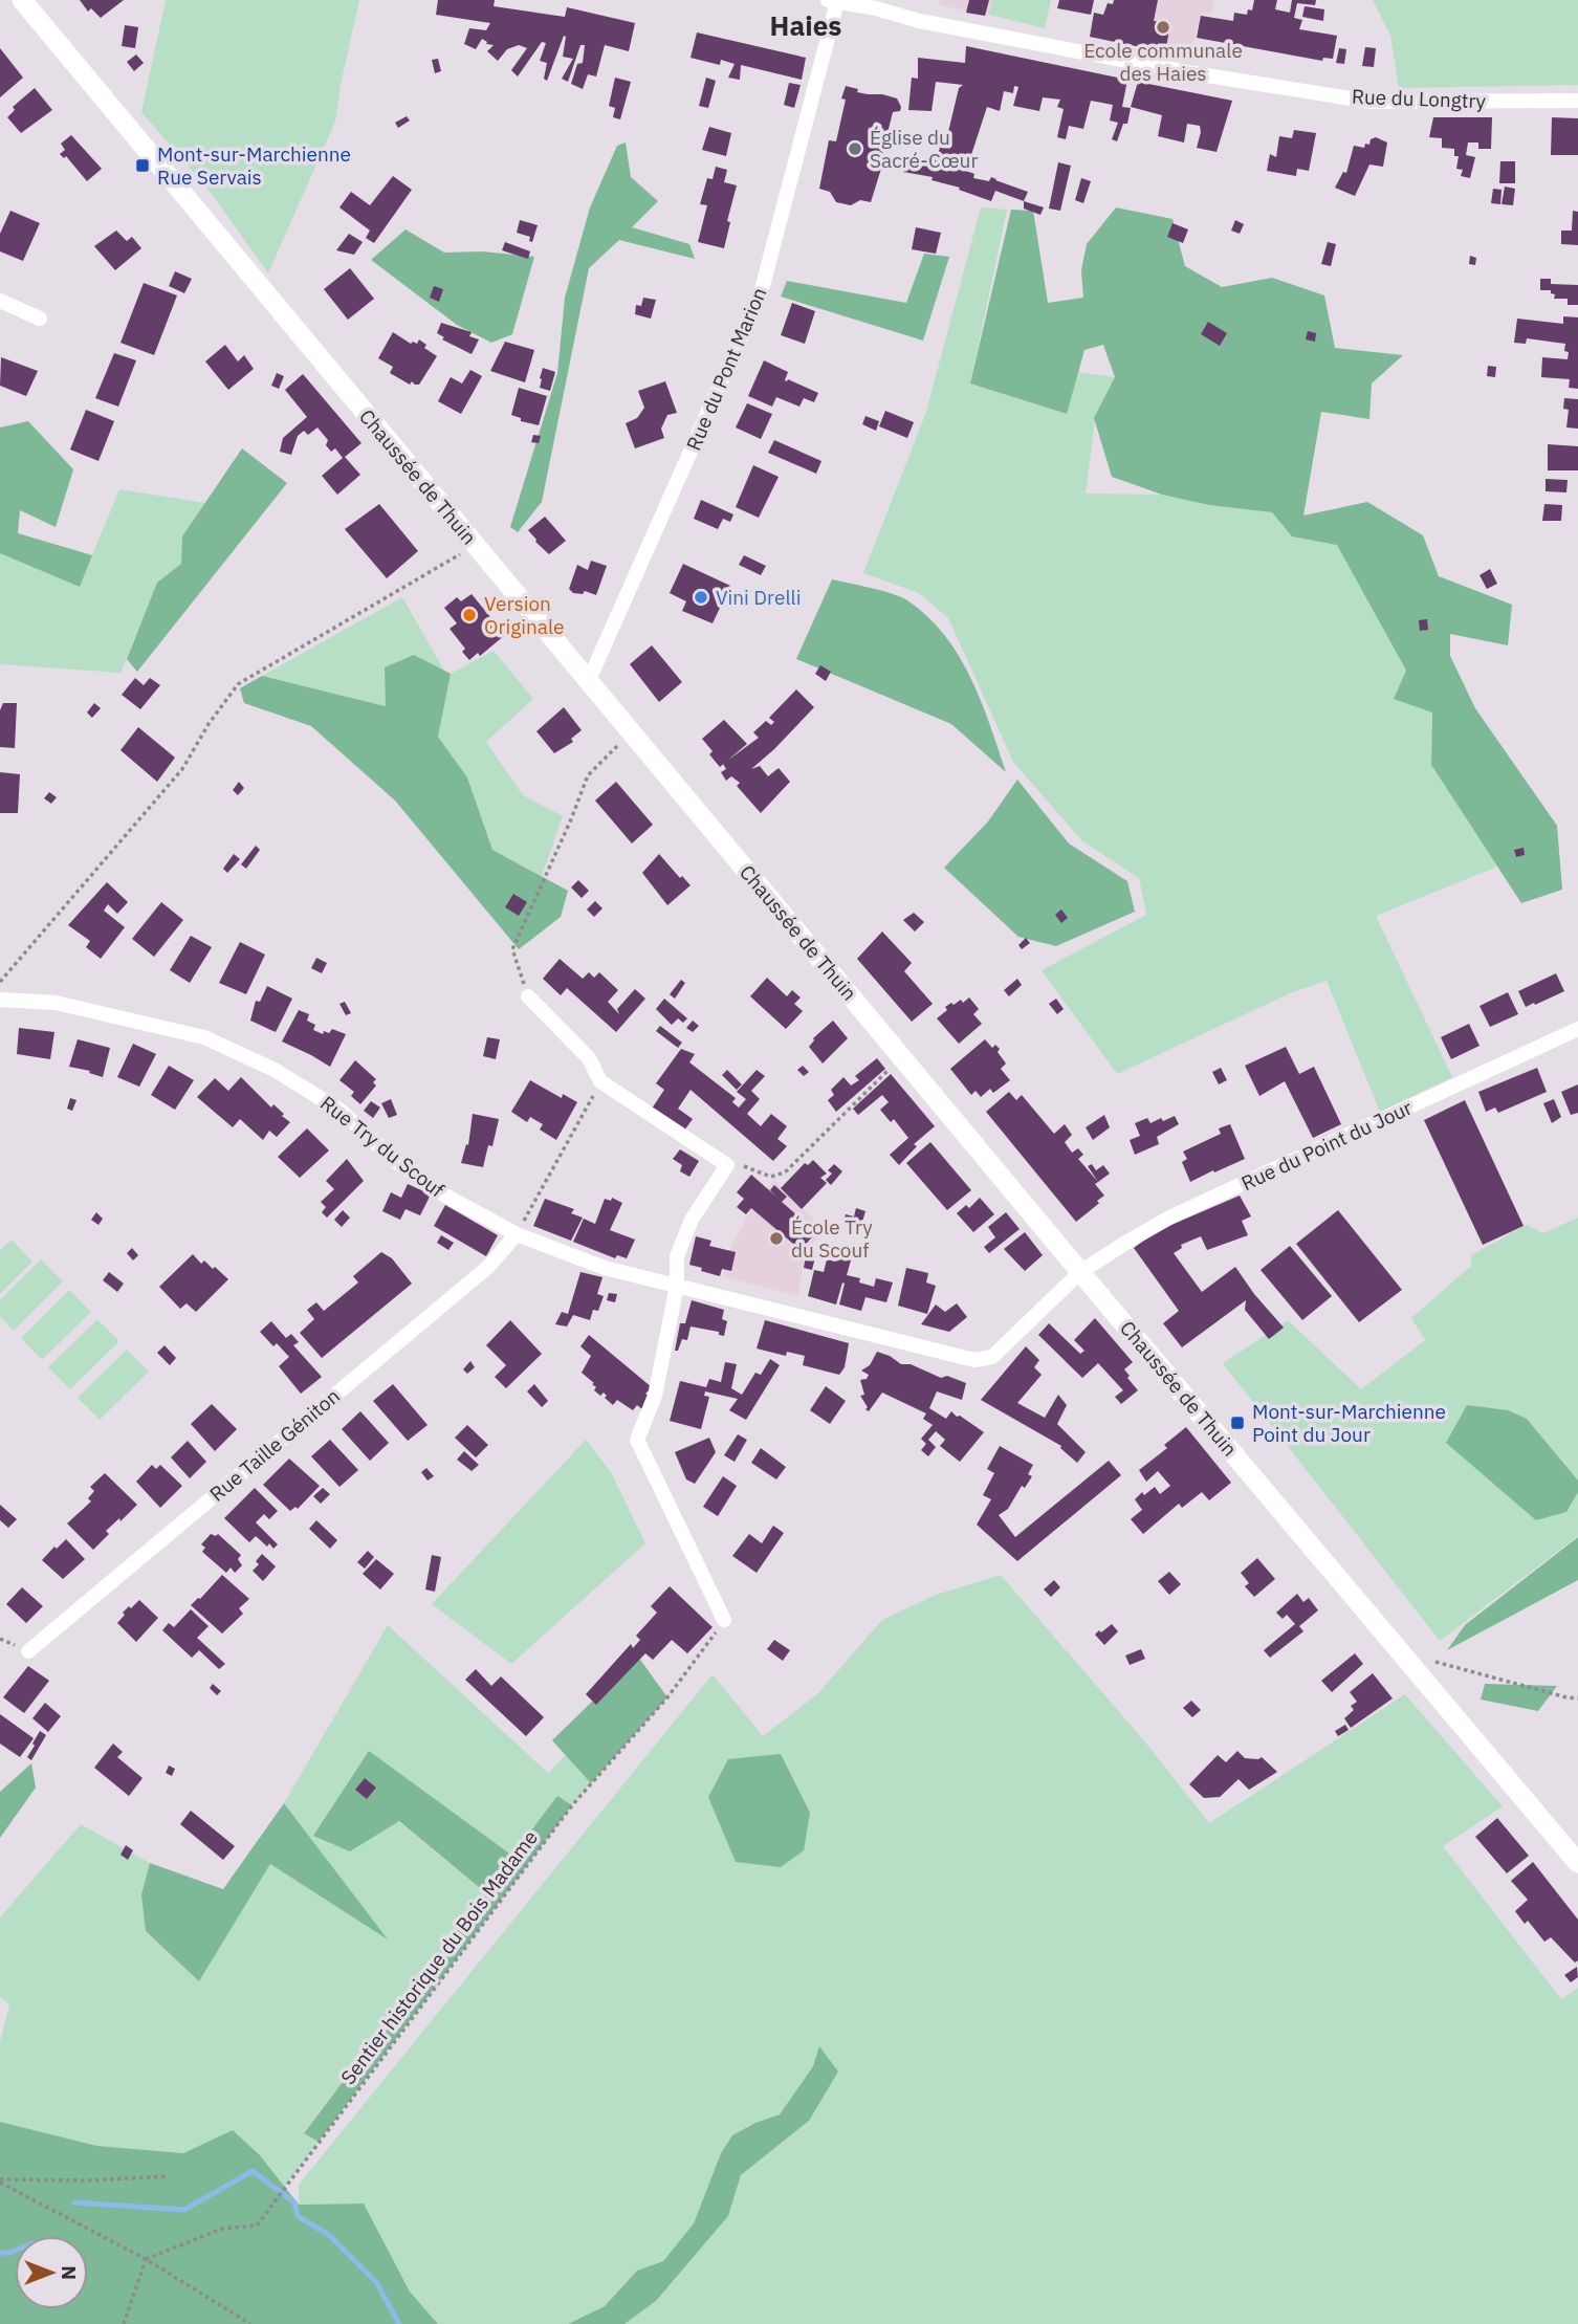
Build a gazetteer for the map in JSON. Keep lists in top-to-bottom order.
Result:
{
  "streets": {
    "main road": ["Chaussée de Thuin"],
    "street": [
      "Rue du Longtry",
      "Rue du Pont Marion",
      "Rue du Point du Jour",
      "Rue Try du Scouf",
      "Rue Taille Géniton"
    ],
    "path": ["Sentier historique du Bois Madame"]
  },
  "crossings": [
    ["Rue du Longtry", "Rue du Pont Marion"],
    ["Rue du Pont Marion", "Chaussée de Thuin"],
    ["Chaussée de Thuin", "Rue du Point du Jour"],
    ["Chaussée de Thuin", "Rue Try du Scouf"],
    ["Rue du Point du Jour", "Rue Try du Scouf"],
    ["Rue Try du Scouf", "Rue Taille Géniton"]
  ],
  "districts": ["Haies"],
  "places": {
    "other": [
      "Ecole communale des Haies",
      "Église du Sacré-Cœur",
      "Vini Drelli",
      "Version Originale",
      "École Try du Scouf"
    ],
    "transit": ["Mont-sur-Marchienne Rue Servais", "Mont-sur-Marchienne Point du Jour"]
  },
  "north": "right"
}
